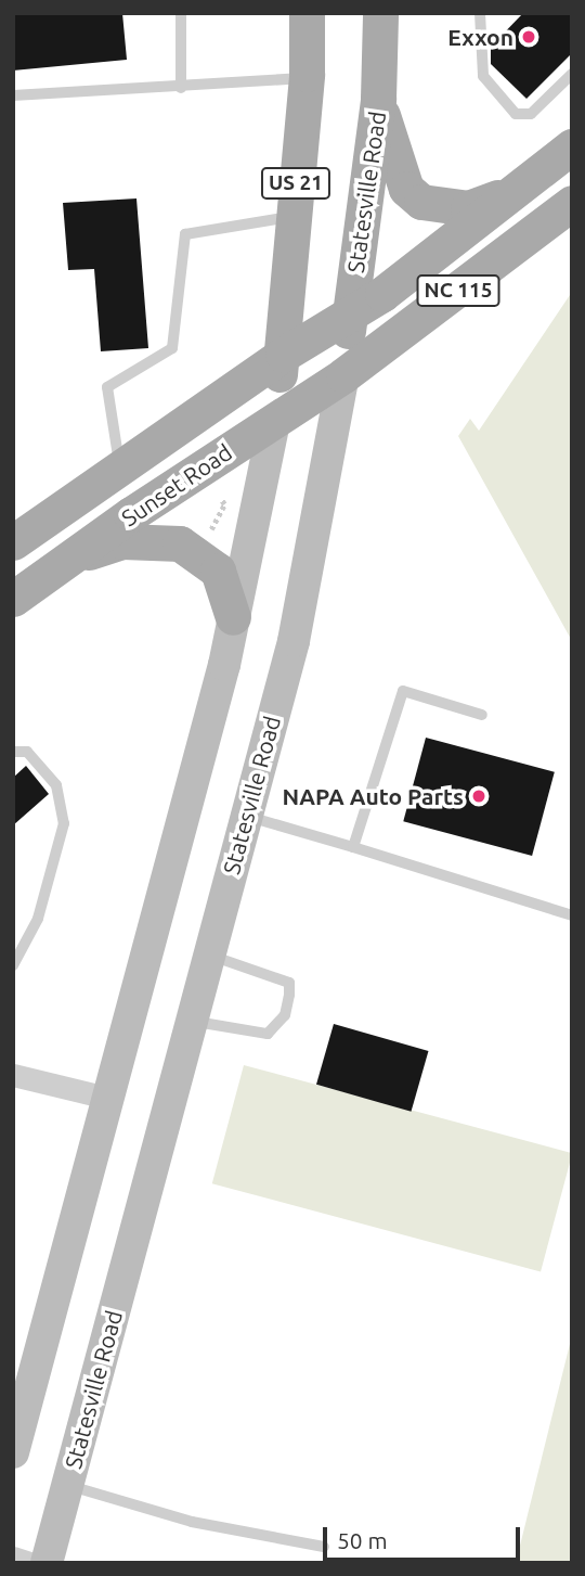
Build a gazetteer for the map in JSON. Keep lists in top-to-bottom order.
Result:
{
  "streets": {
    "main road": [
      "US 21",
      "Statesville Road",
      "NC 115",
      "Sunset Road"
    ]
  },
  "crossings": [
    ["US 21", "NC 115"],
    ["US 21", "Sunset Road"],
    ["Statesville Road", "NC 115"],
    ["Statesville Road", "Sunset Road"],
    ["NC 115", "Sunset Road"]
  ],
  "places": ["Exxon", "NAPA Auto Parts"],
  "scale_bar": "50 m"
}
